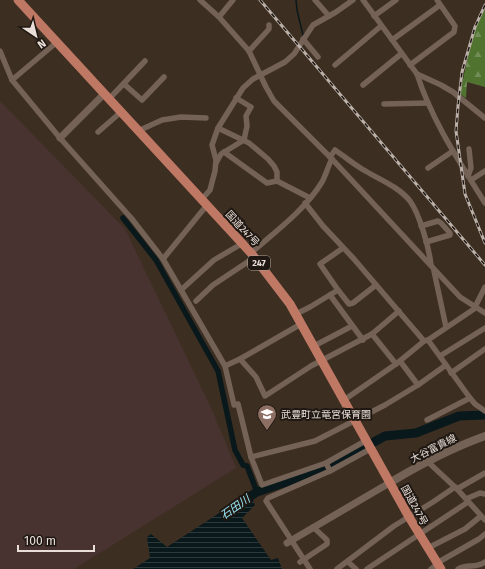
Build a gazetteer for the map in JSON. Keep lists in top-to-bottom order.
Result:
{
  "streets": {
    "highway": ["国道247号", "247"],
    "main road": ["大谷富貴線"]
  },
  "crossings": [
    ["国道247号", "大谷富貴線"]
  ],
  "water": ["石田川"],
  "places": {
    "school or university": ["武豊町立竜宮保育園"]
  },
  "scale_bar": "100 m",
  "north": "bottom right"
}
